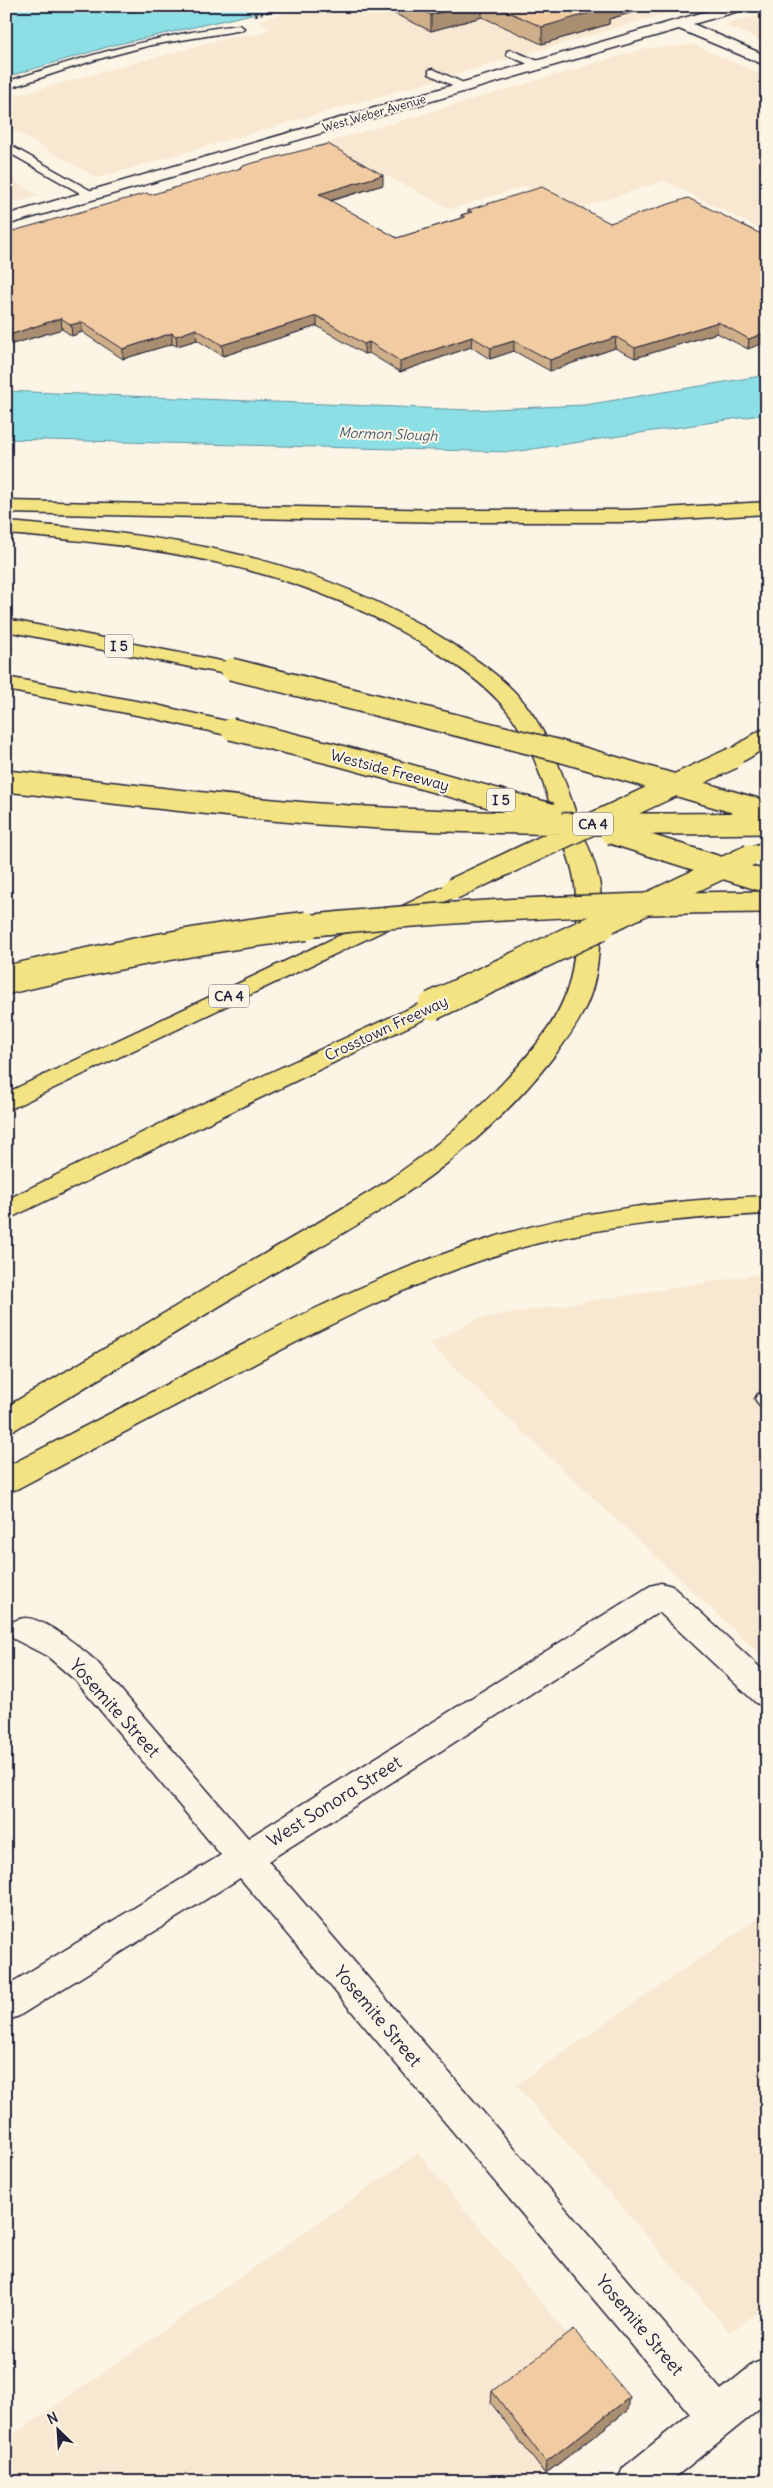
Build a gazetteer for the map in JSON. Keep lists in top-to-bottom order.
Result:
{
  "streets": {
    "highway": [
      "I 5",
      "Westside Freeway",
      "CA 4",
      "Crosstown Freeway"
    ],
    "street": ["West Weber Avenue", "Yosemite Street", "West Sonora Street"]
  },
  "crossings": [
    ["Yosemite Street", "West Sonora Street"]
  ],
  "water": ["Mormon Slough"],
  "north": "top left"
}
